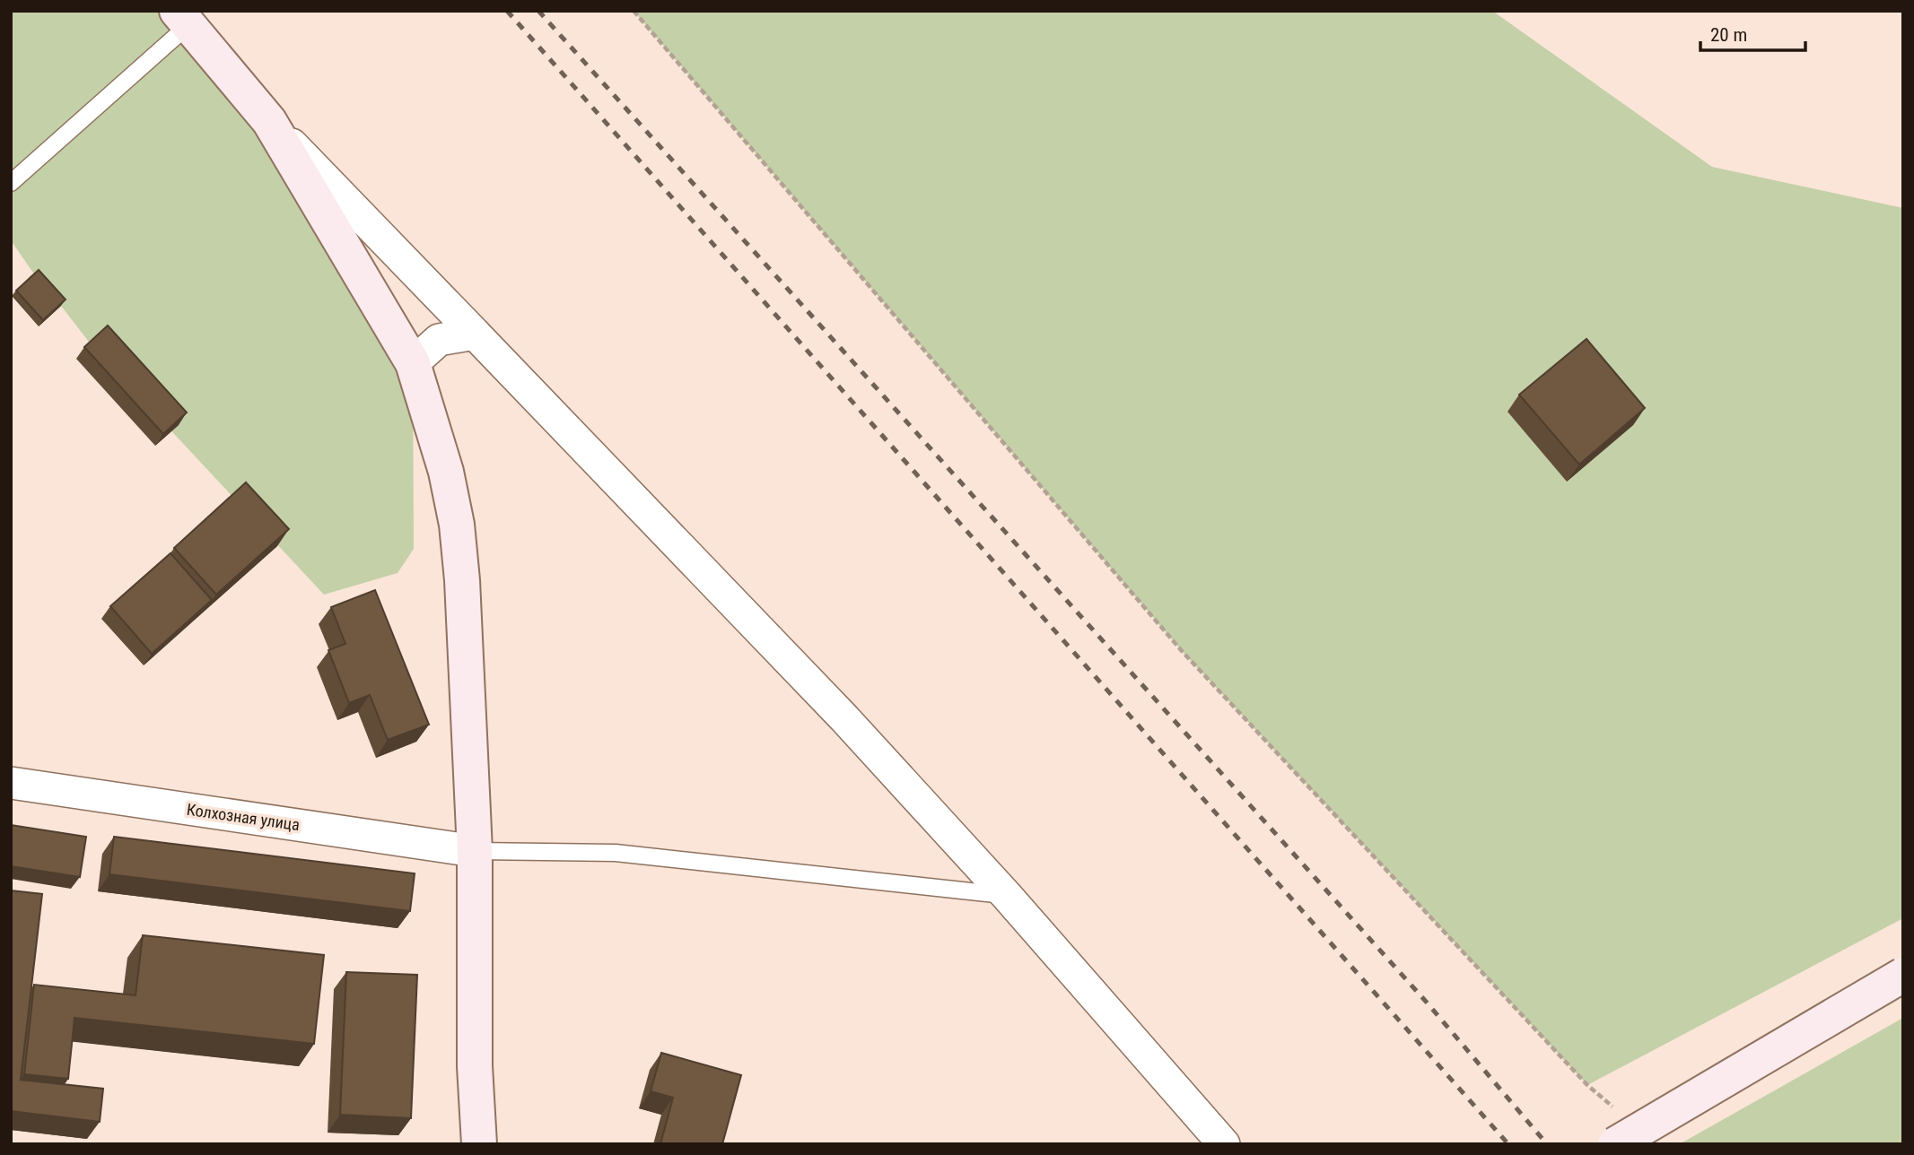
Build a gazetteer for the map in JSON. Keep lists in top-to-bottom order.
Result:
{
  "streets": {
    "street": ["Колхозная улица"]
  },
  "scale_bar": "20 m"
}
